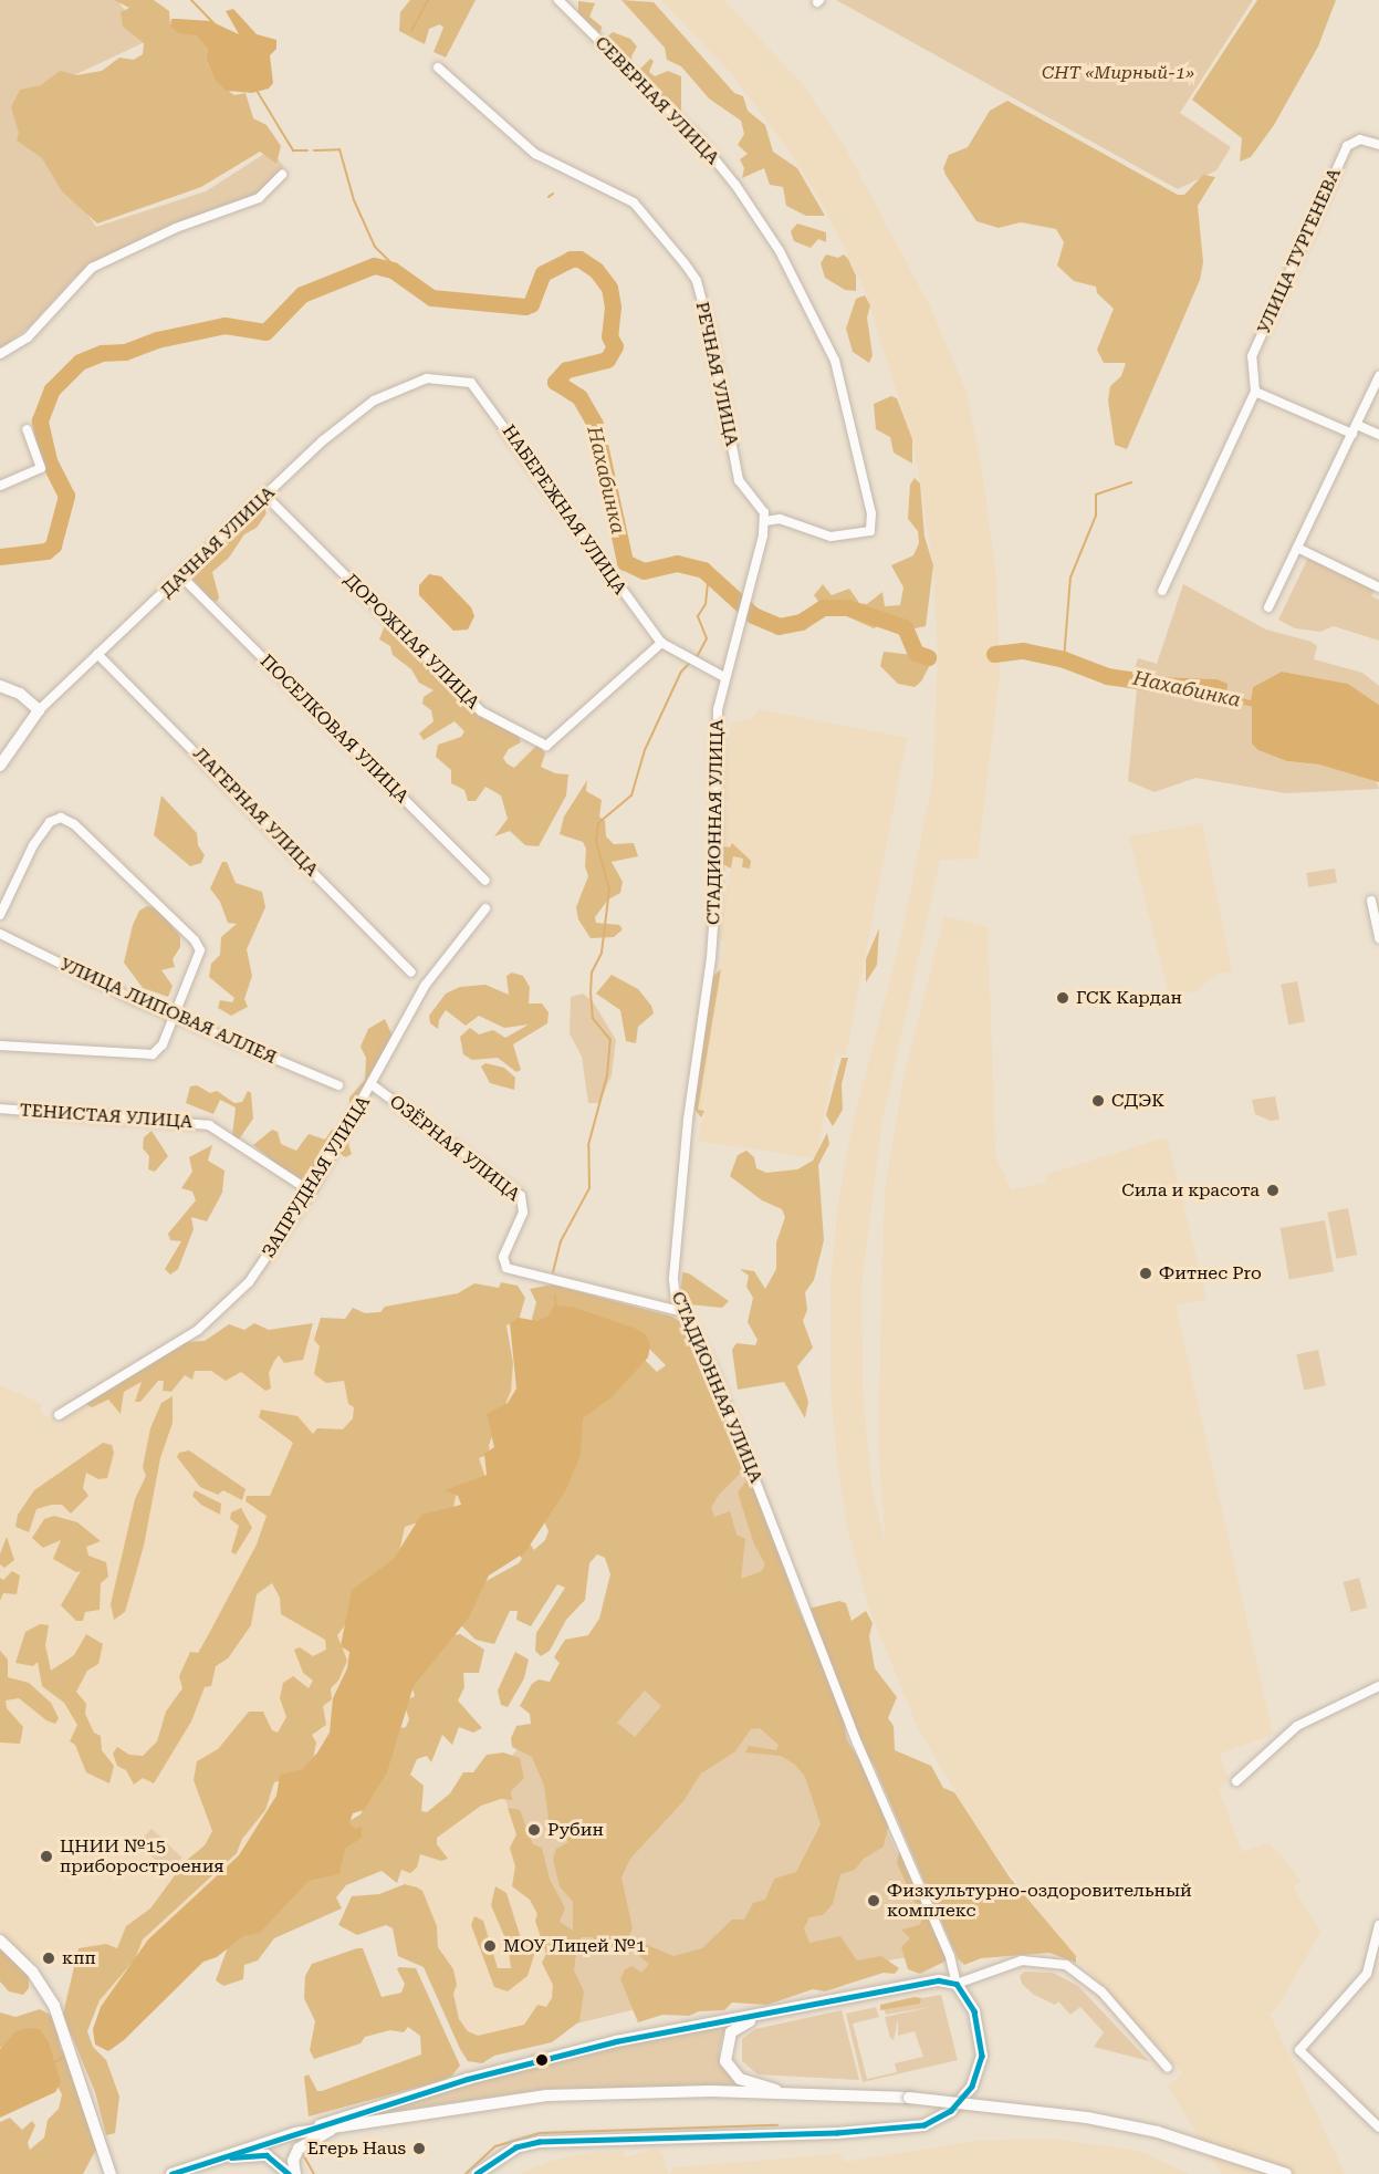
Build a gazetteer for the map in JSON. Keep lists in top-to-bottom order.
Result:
{
  "streets": {
    "street": [
      "СЕВЕРНАЯ УЛИЦА",
      "УЛИЦА ТУРГЕНЕВА",
      "РЕЧНАЯ УЛИЦА",
      "НАБЕРЕЖНАЯ УЛИЦА",
      "ДАЧНАЯ УЛИЦА",
      "ДОРОЖНАЯ УЛИЦА",
      "ПОСЕЛКОВАЯ УЛИЦА",
      "ЛАГЕРНАЯ УЛИЦА",
      "СТАДИОННАЯ УЛИЦА",
      "УЛИЦА ЛИПОВАЯ АЛЛЕЯ",
      "ТЕНИСТАЯ УЛИЦА",
      "ОЗЁРНАЯ УЛИЦА",
      "ЗАПРУДНАЯ УЛИЦА"
    ]
  },
  "crossings": [
    ["СЕВЕРНАЯ УЛИЦА", "РЕЧНАЯ УЛИЦА"],
    ["СЕВЕРНАЯ УЛИЦА", "СТАДИОННАЯ УЛИЦА"],
    ["РЕЧНАЯ УЛИЦА", "СТАДИОННАЯ УЛИЦА"],
    ["НАБЕРЕЖНАЯ УЛИЦА", "ДАЧНАЯ УЛИЦА"],
    ["НАБЕРЕЖНАЯ УЛИЦА", "ДОРОЖНАЯ УЛИЦА"],
    ["НАБЕРЕЖНАЯ УЛИЦА", "СТАДИОННАЯ УЛИЦА"],
    ["ДАЧНАЯ УЛИЦА", "ДОРОЖНАЯ УЛИЦА"],
    ["ДАЧНАЯ УЛИЦА", "ПОСЕЛКОВАЯ УЛИЦА"],
    ["ДАЧНАЯ УЛИЦА", "ЛАГЕРНАЯ УЛИЦА"],
    ["СТАДИОННАЯ УЛИЦА", "ОЗЁРНАЯ УЛИЦА"],
    ["ТЕНИСТАЯ УЛИЦА", "ЗАПРУДНАЯ УЛИЦА"],
    ["ОЗЁРНАЯ УЛИЦА", "ЗАПРУДНАЯ УЛИЦА"]
  ],
  "water": ["Нахабинка"],
  "parks": ["СНТ «Мирный-1»"],
  "places": [
    "ГСК Кардан",
    "СДЭК",
    "Сила и красота",
    "Фитнес Pro",
    "Рубин",
    "ЦНИИ №15 приборостроения",
    "Физкультурно-оздоровительный комплекс",
    "МОУ Лицей №1",
    "кпп",
    "Егерь Haus"
  ]
}
